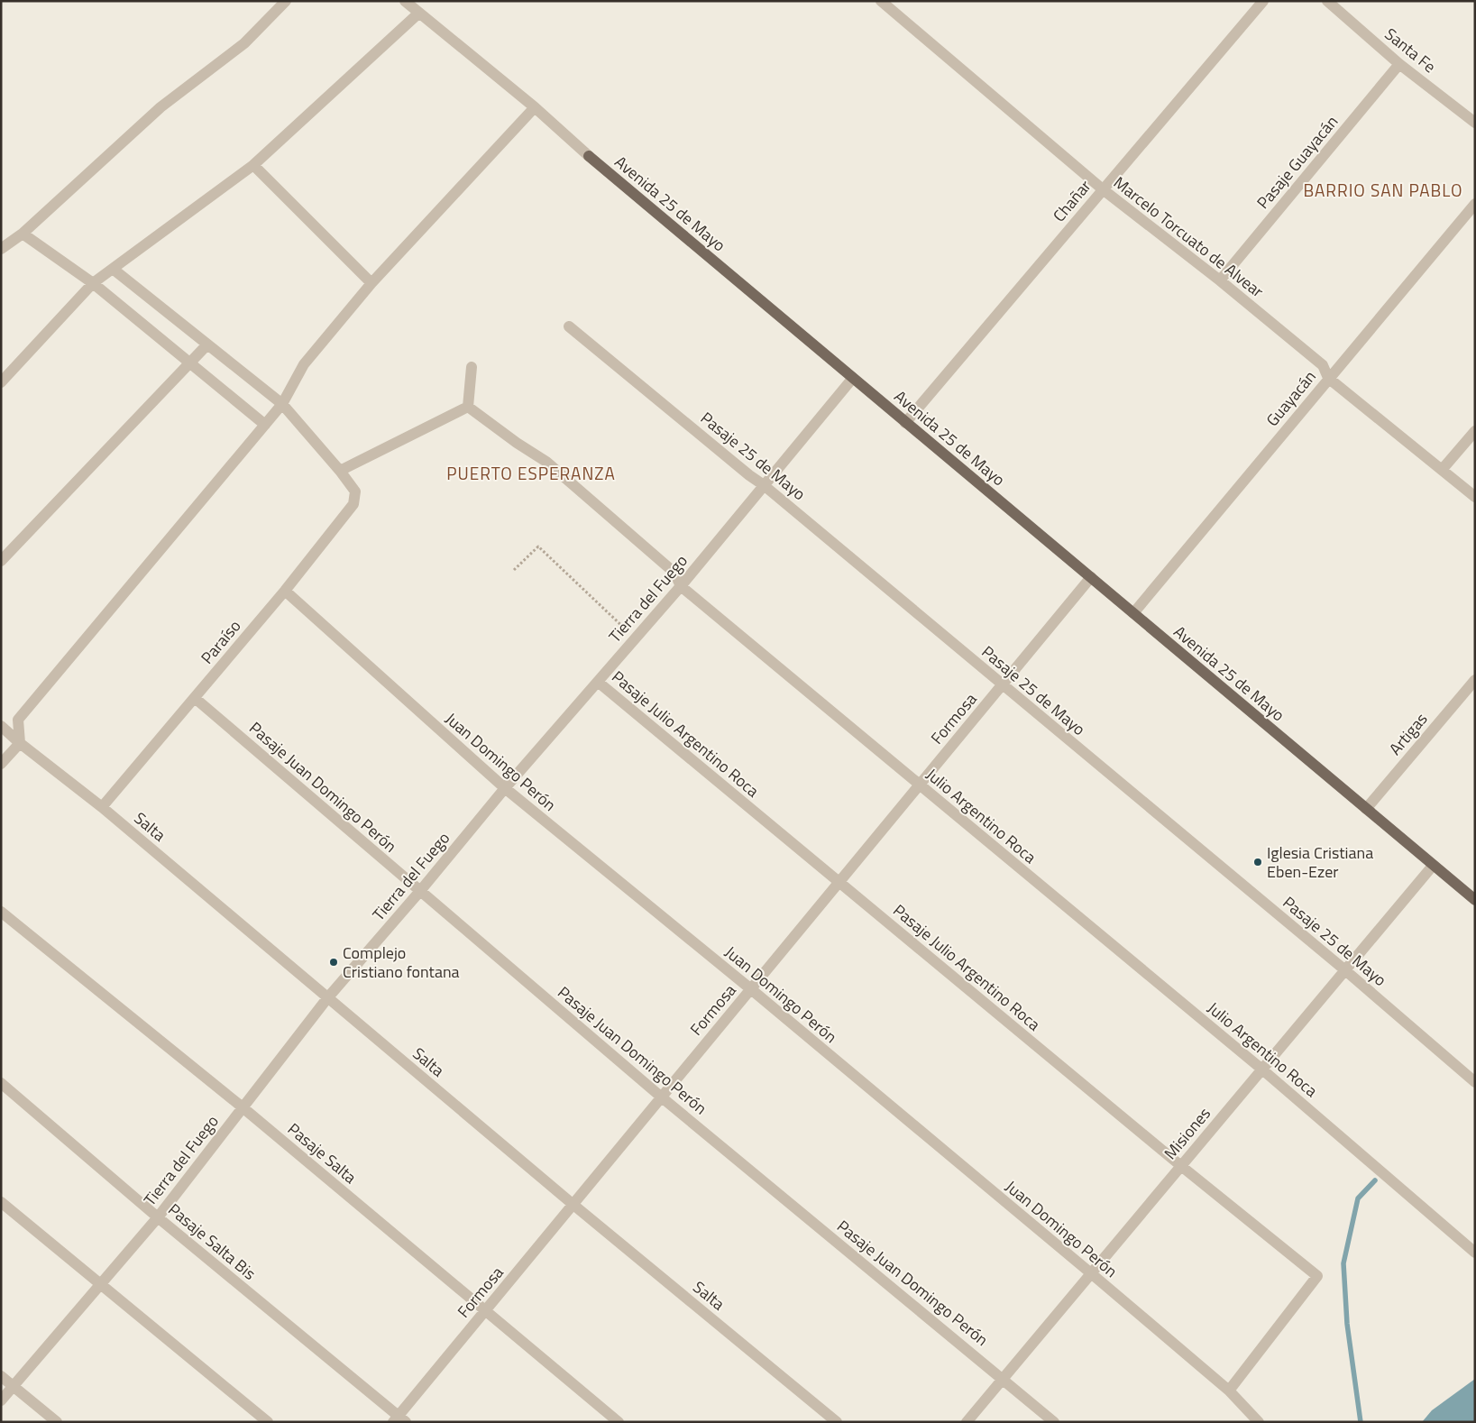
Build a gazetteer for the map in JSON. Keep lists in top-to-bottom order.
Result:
{
  "streets": {
    "main road": ["Avenida 25 de Mayo"],
    "street": [
      "Santa Fe",
      "Pasaje Guayacán",
      "Chañar",
      "Marcelo Torcuato de Alvear",
      "Guayacán",
      "Pasaje 25 de Mayo",
      "Tierra del Fuego",
      "Paraíso",
      "Formosa",
      "Pasaje Julio Argentino Roca",
      "Artigas",
      "Juan Domingo Perón",
      "Pasaje Juan Domingo Perón",
      "Julio Argentino Roca",
      "Salta",
      "Misiones",
      "Pasaje Salta",
      "Pasaje Salta Bis"
    ]
  },
  "crossings": [
    ["Santa Fe", "Pasaje Guayacán"],
    ["Pasaje Guayacán", "Marcelo Torcuato de Alvear"],
    ["Chañar", "Avenida 25 de Mayo"],
    ["Chañar", "Marcelo Torcuato de Alvear"],
    ["Avenida 25 de Mayo", "Guayacán"],
    ["Avenida 25 de Mayo", "Tierra del Fuego"],
    ["Avenida 25 de Mayo", "Formosa"],
    ["Avenida 25 de Mayo", "Artigas"],
    ["Avenida 25 de Mayo", "Misiones"],
    ["Marcelo Torcuato de Alvear", "Guayacán"],
    ["Pasaje 25 de Mayo", "Tierra del Fuego"],
    ["Pasaje 25 de Mayo", "Formosa"],
    ["Pasaje 25 de Mayo", "Misiones"],
    ["Tierra del Fuego", "Pasaje Julio Argentino Roca"],
    ["Tierra del Fuego", "Juan Domingo Perón"],
    ["Tierra del Fuego", "Pasaje Juan Domingo Perón"],
    ["Tierra del Fuego", "Julio Argentino Roca"],
    ["Tierra del Fuego", "Salta"],
    ["Tierra del Fuego", "Pasaje Salta"],
    ["Tierra del Fuego", "Pasaje Salta Bis"],
    ["Paraíso", "Juan Domingo Perón"],
    ["Paraíso", "Pasaje Juan Domingo Perón"],
    ["Paraíso", "Salta"],
    ["Formosa", "Pasaje Julio Argentino Roca"],
    ["Formosa", "Juan Domingo Perón"],
    ["Formosa", "Pasaje Juan Domingo Perón"],
    ["Formosa", "Julio Argentino Roca"],
    ["Formosa", "Salta"],
    ["Formosa", "Pasaje Salta"],
    ["Formosa", "Pasaje Salta Bis"],
    ["Pasaje Julio Argentino Roca", "Juan Domingo Perón"],
    ["Pasaje Julio Argentino Roca", "Misiones"],
    ["Juan Domingo Perón", "Misiones"],
    ["Pasaje Juan Domingo Perón", "Misiones"],
    ["Julio Argentino Roca", "Misiones"]
  ],
  "districts": ["BARRIO SAN PABLO", "PUERTO ESPERANZA"],
  "places": ["Iglesia Cristiana Eben-Ezer", "Complejo Cristiano fontana"]
}
